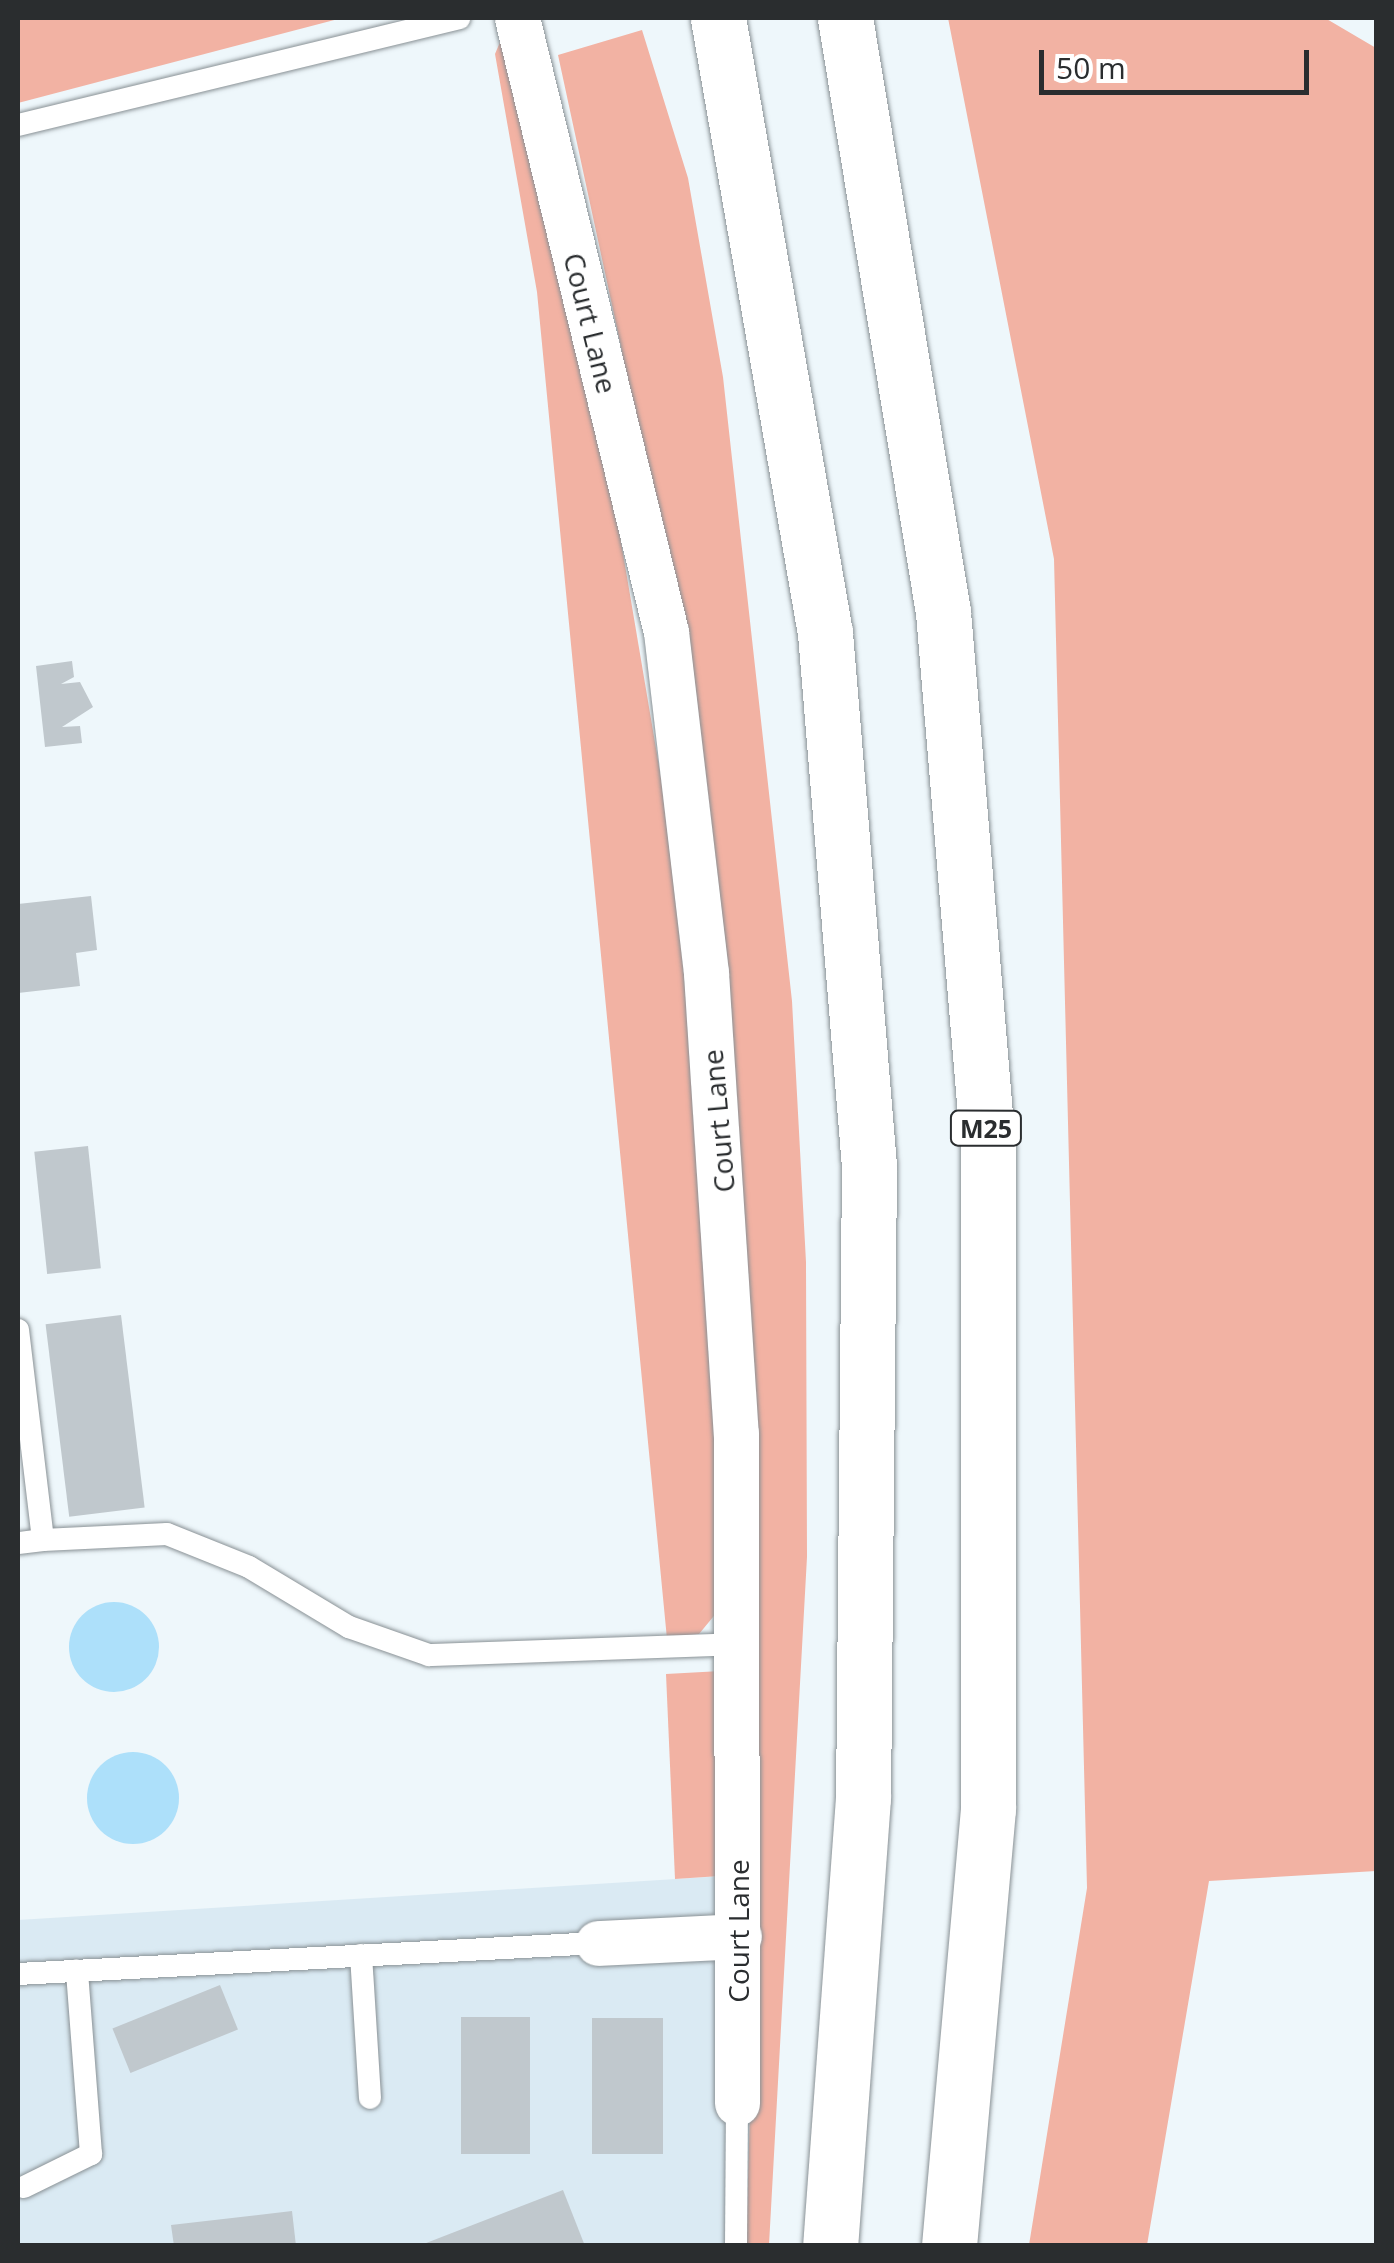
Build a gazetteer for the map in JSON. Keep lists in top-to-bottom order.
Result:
{
  "streets": {
    "highway": ["M25"],
    "street": ["Court Lane"]
  },
  "scale_bar": "50 m"
}
